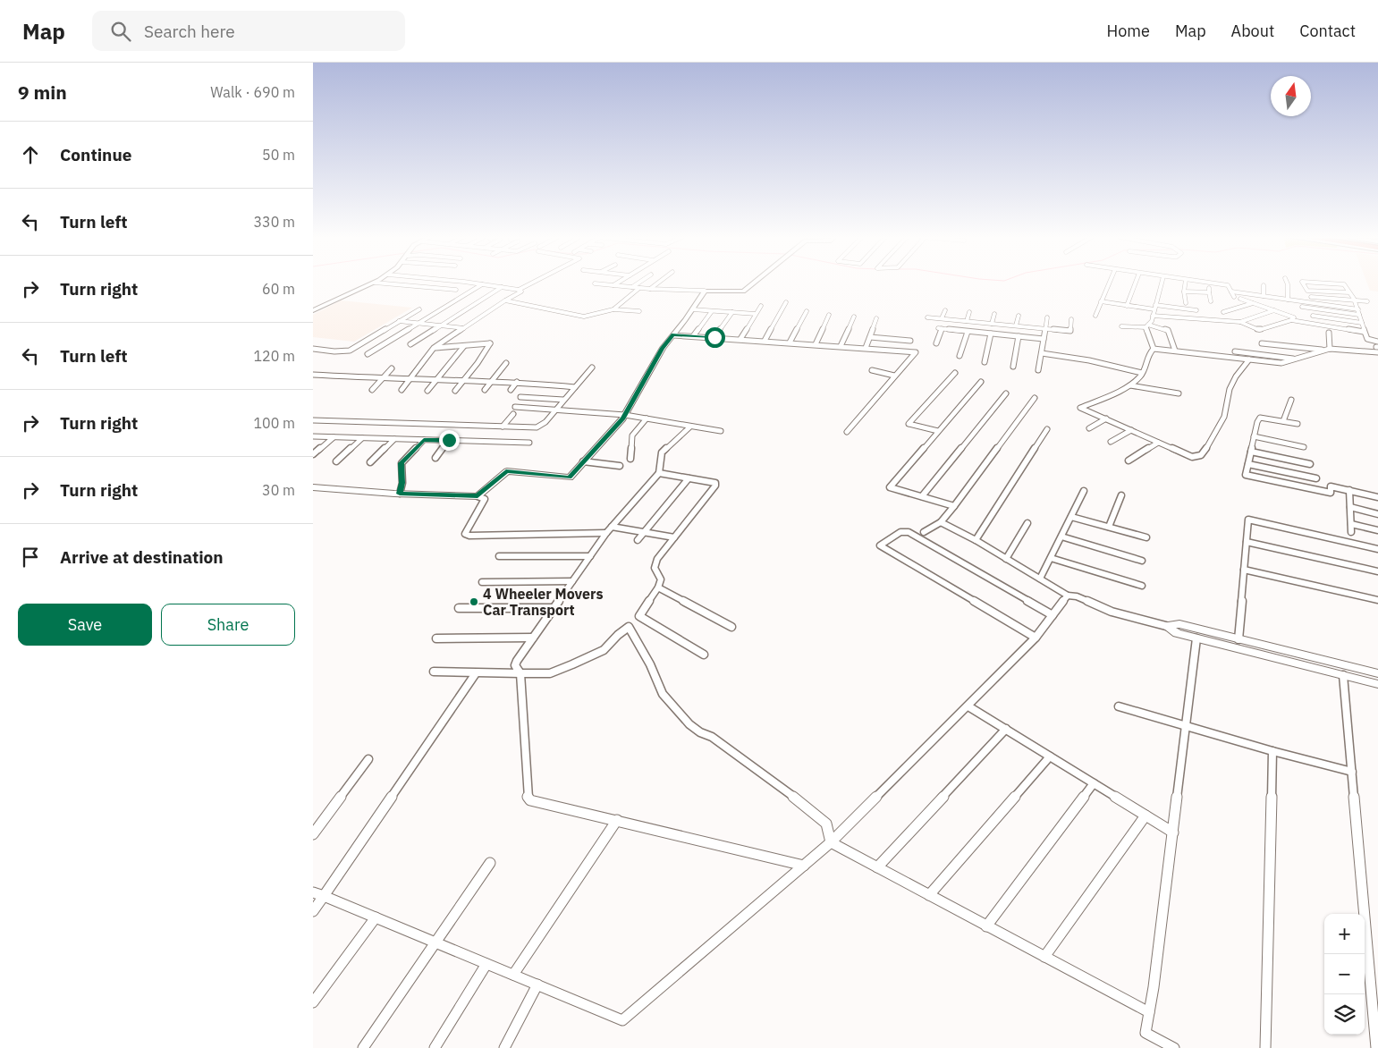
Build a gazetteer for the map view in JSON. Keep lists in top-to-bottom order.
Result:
{
  "places": ["4 Wheeler Movers Car Transport"],
  "north": "top",
  "page": {
    "header": "Map",
    "search": "Search here",
    "nav": [
      "Home",
      "Map",
      "About",
      "Contact"
    ],
    "heading": ["9 min", "Walk · 690 m"],
    "list": [
      ["Continue", "50 m"],
      ["Turn left", "330 m"],
      ["Turn right", "60 m"],
      ["Turn left", "120 m"],
      ["Turn right", "100 m"],
      ["Turn right", "30 m"],
      "Arrive at destination"
    ],
    "buttons": ["Save", "Share"],
    "map_buttons": ["+", "−"]
  }
}
